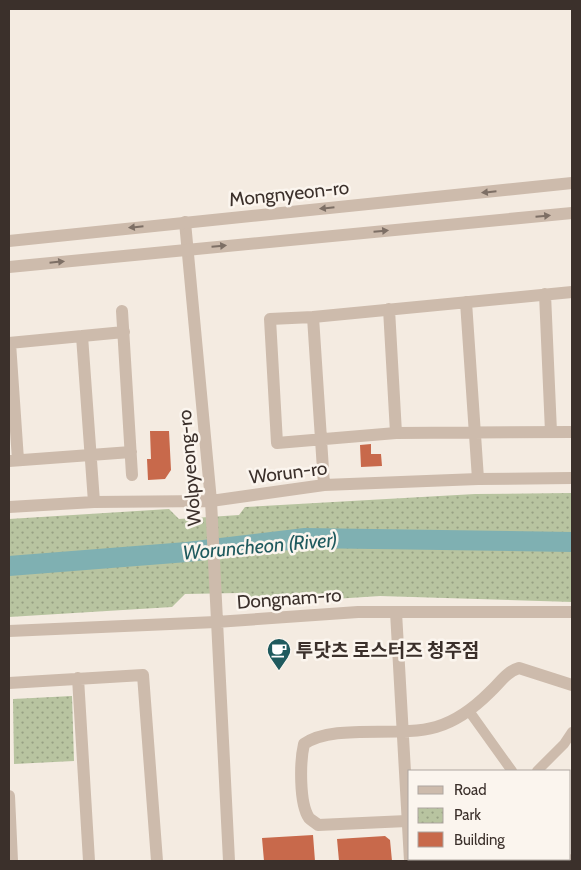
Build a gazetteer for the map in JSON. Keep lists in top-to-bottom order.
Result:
{
  "streets": {
    "street": [
      "Mongnyeon-ro",
      "Wolpyeong-ro",
      "Worun-ro",
      "Dongnam-ro"
    ]
  },
  "crossings": [
    ["Mongnyeon-ro", "Wolpyeong-ro"],
    ["Wolpyeong-ro", "Worun-ro"],
    ["Wolpyeong-ro", "Dongnam-ro"]
  ],
  "water": ["Woruncheon (River)"],
  "places": {
    "cafe": ["투닷츠 로스터즈 청주점"]
  },
  "legend": ["Road", "Park", "Building"]
}
